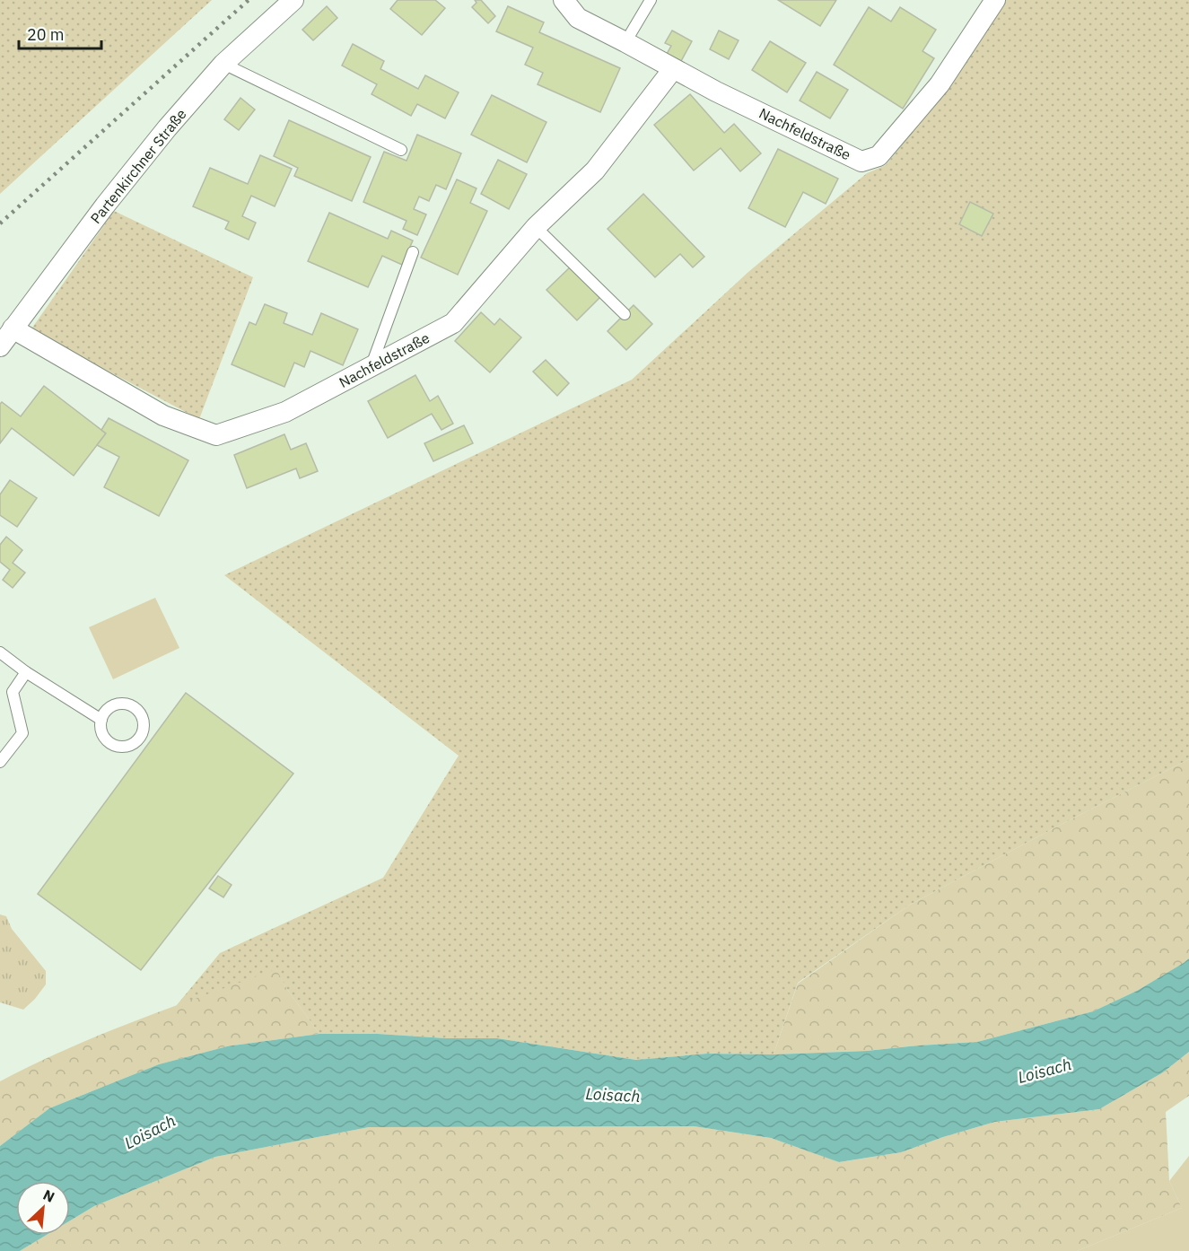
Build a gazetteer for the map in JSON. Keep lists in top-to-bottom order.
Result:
{
  "streets": {
    "street": ["Nachfeldstraße", "Partenkirchner Straße"]
  },
  "crossings": [
    ["Nachfeldstraße", "Partenkirchner Straße"]
  ],
  "water": ["Loisach"],
  "scale_bar": "20 m",
  "north": "top right"
}
